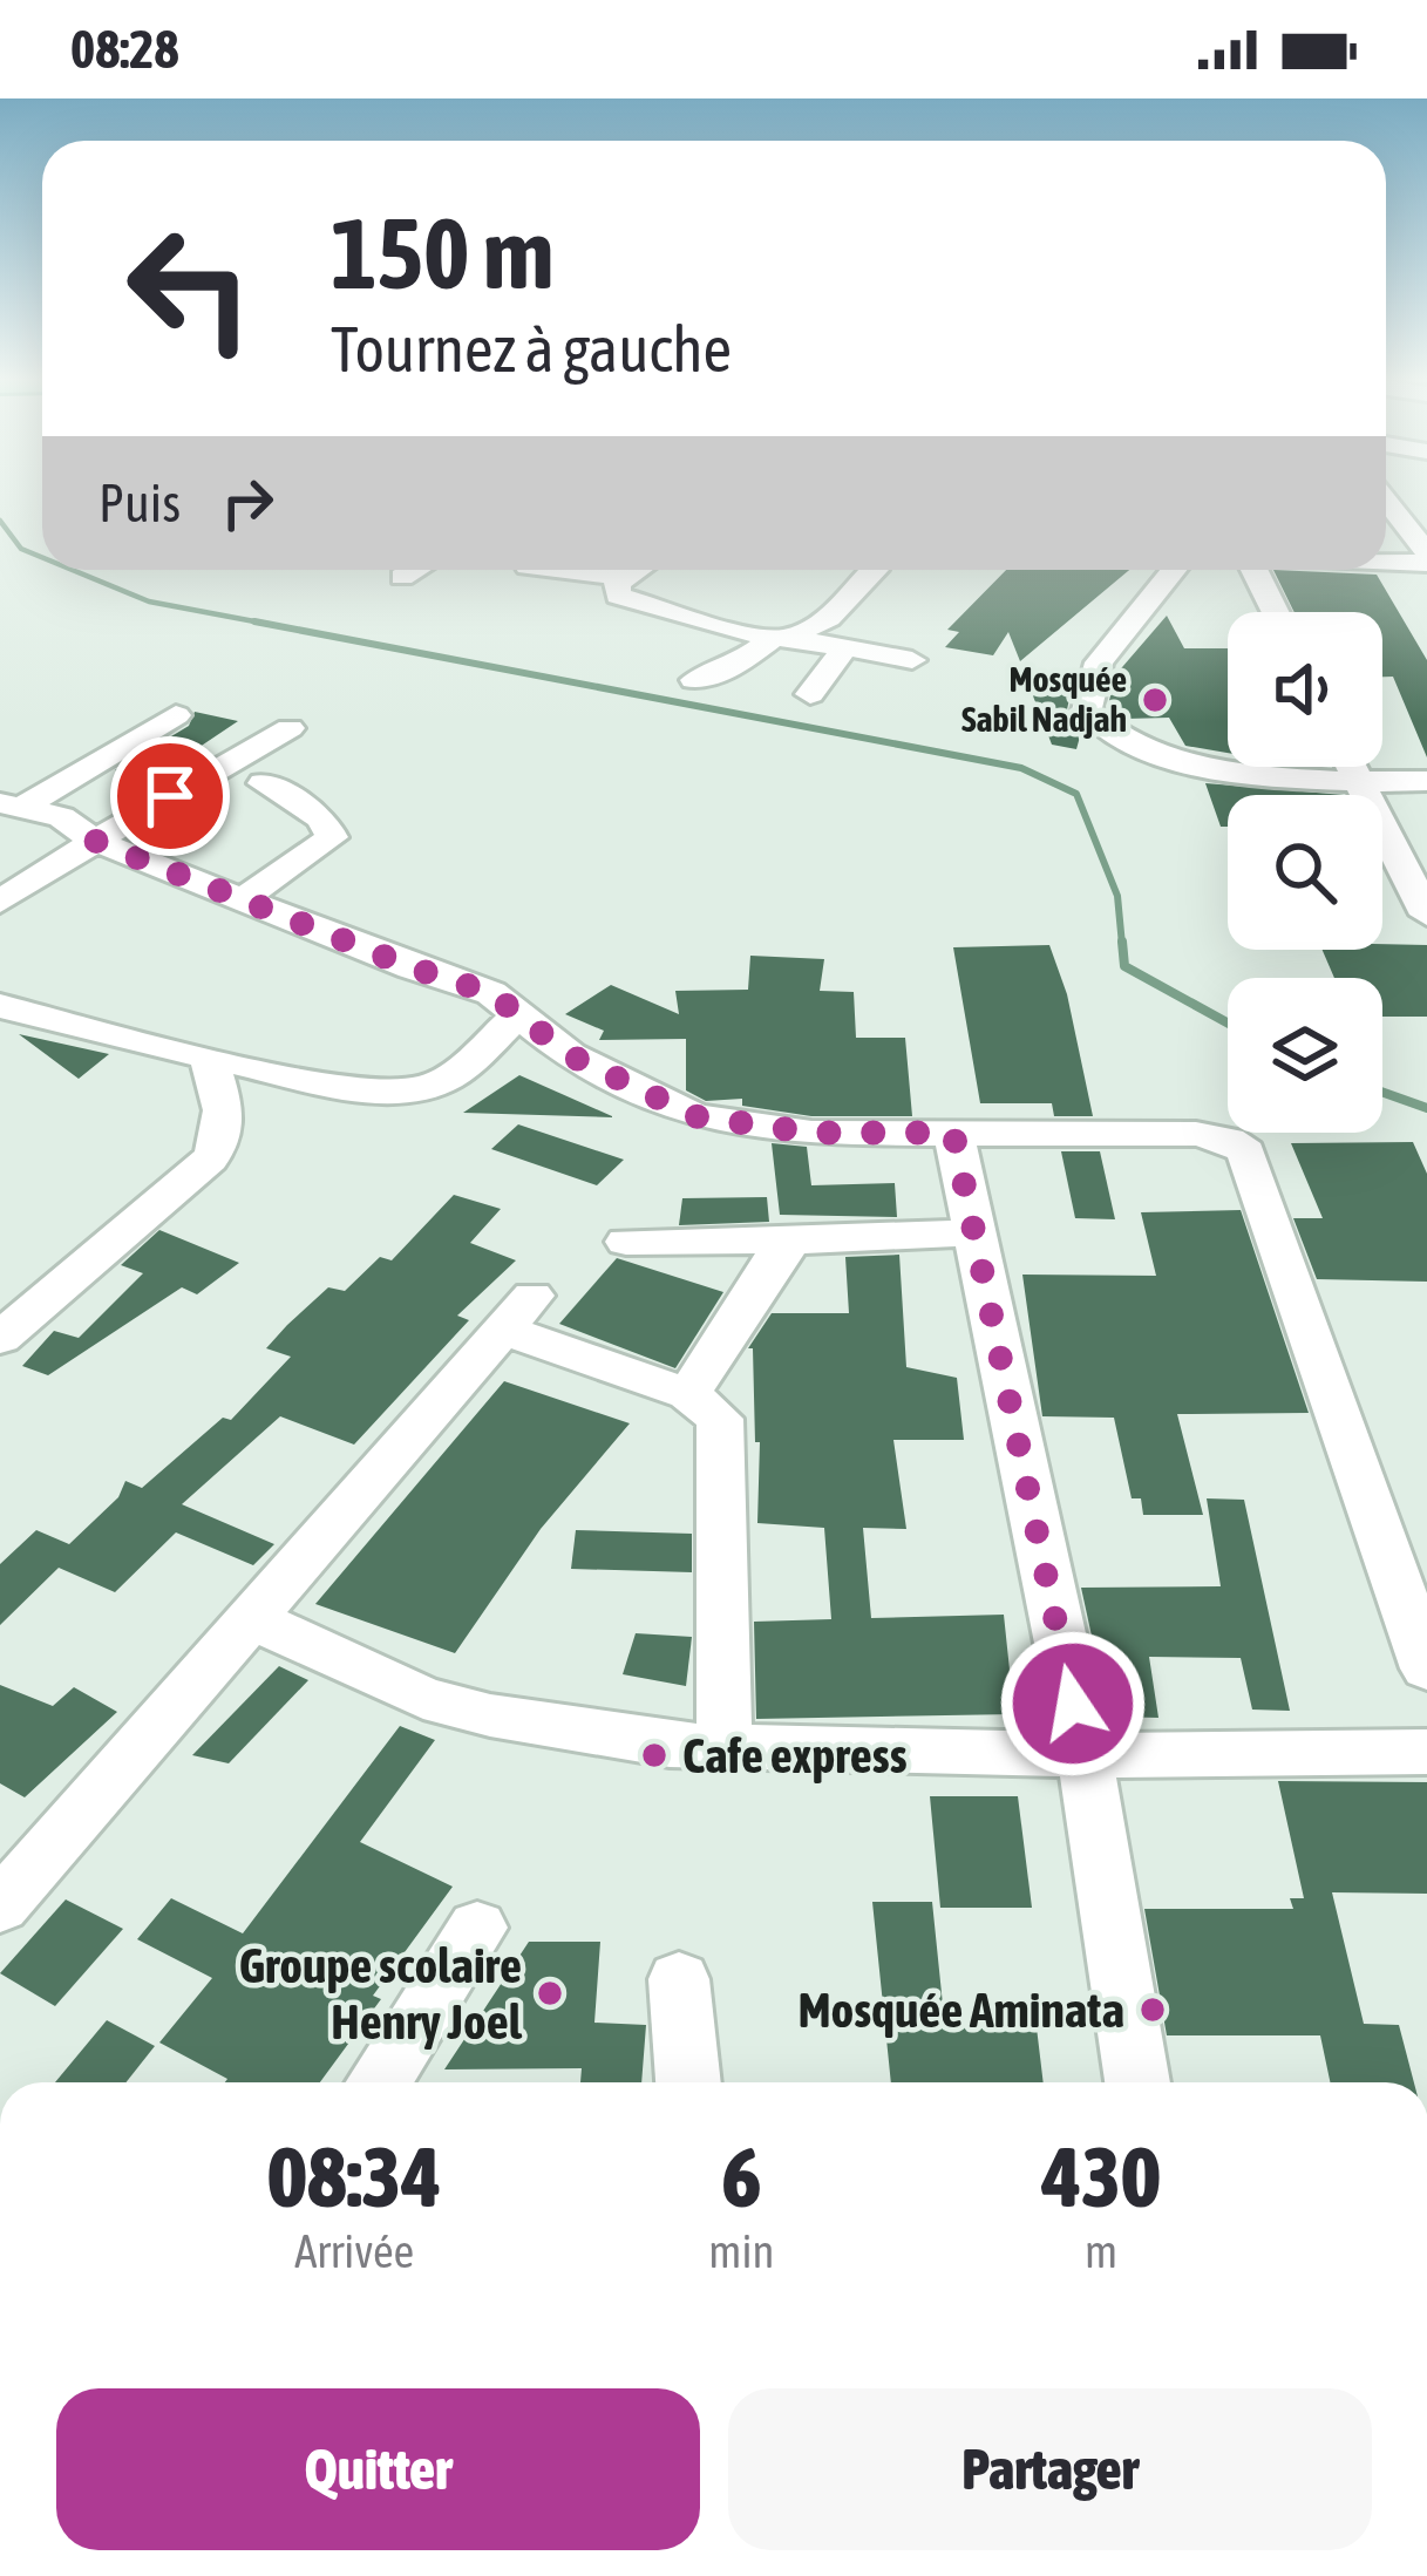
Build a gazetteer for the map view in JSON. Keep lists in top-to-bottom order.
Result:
{
  "places": [
    "Mosquée Sabil Nadjah",
    "Cafe express",
    "Groupe scolaire Henry Joel",
    "Mosquée Aminata"
  ],
  "page": {
    "status": "08:28",
    "turn": ["150 m", "Tournez à gauche"],
    "then": "Puis",
    "eta": [
      "08:34",
      "Arrivée",
      "6",
      "min",
      "430",
      "m"
    ],
    "buttons": ["Quitter", "Partager"]
  }
}
